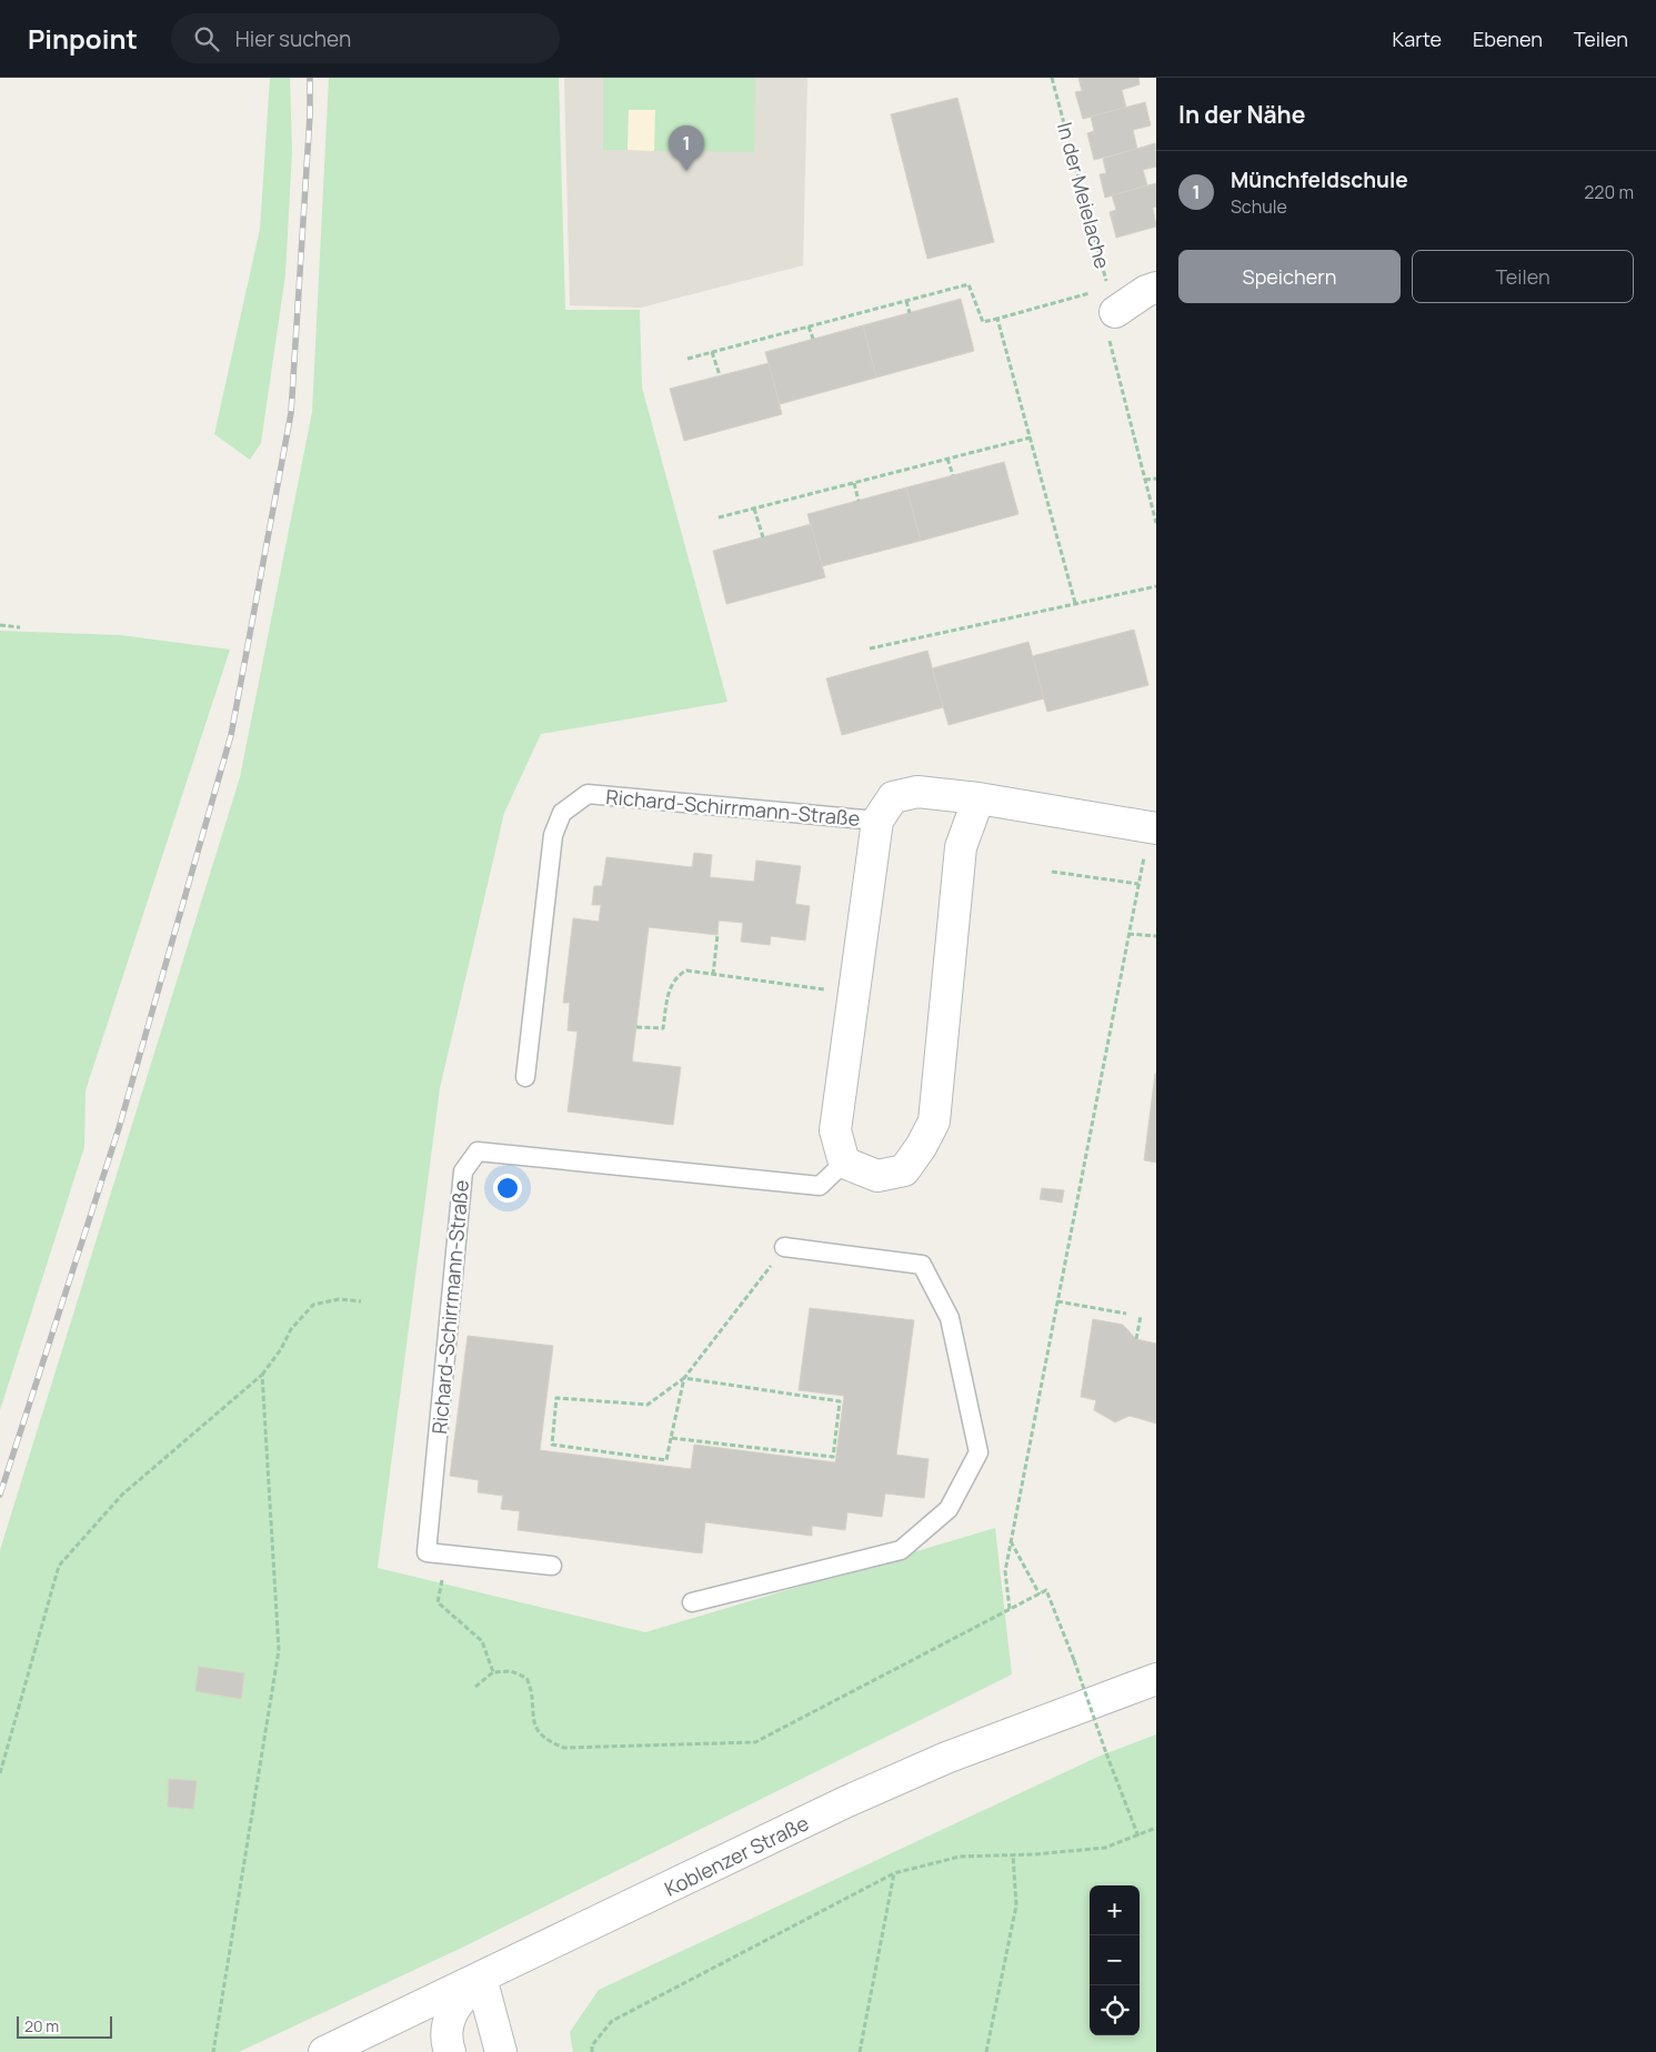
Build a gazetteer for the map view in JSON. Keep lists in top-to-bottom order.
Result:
{
  "streets": {
    "street": ["Richard-Schirrmann-Straße", "Koblenzer Straße"],
    "path": ["In der Meielache"]
  },
  "scale_bar": "20 m",
  "page": {
    "header": "Pinpoint",
    "search": "Hier suchen",
    "nav": ["Karte", "Ebenen", "Teilen"],
    "heading": "In der Nähe",
    "pins": "1",
    "list": [
      {
        "mark": "1",
        "name": "Münchfeldschule",
        "note": "Schule",
        "value": "220 m"
      }
    ],
    "buttons": ["Speichern", "Teilen"],
    "map_buttons": ["+", "−"],
    "scale": "20 m"
  }
}
